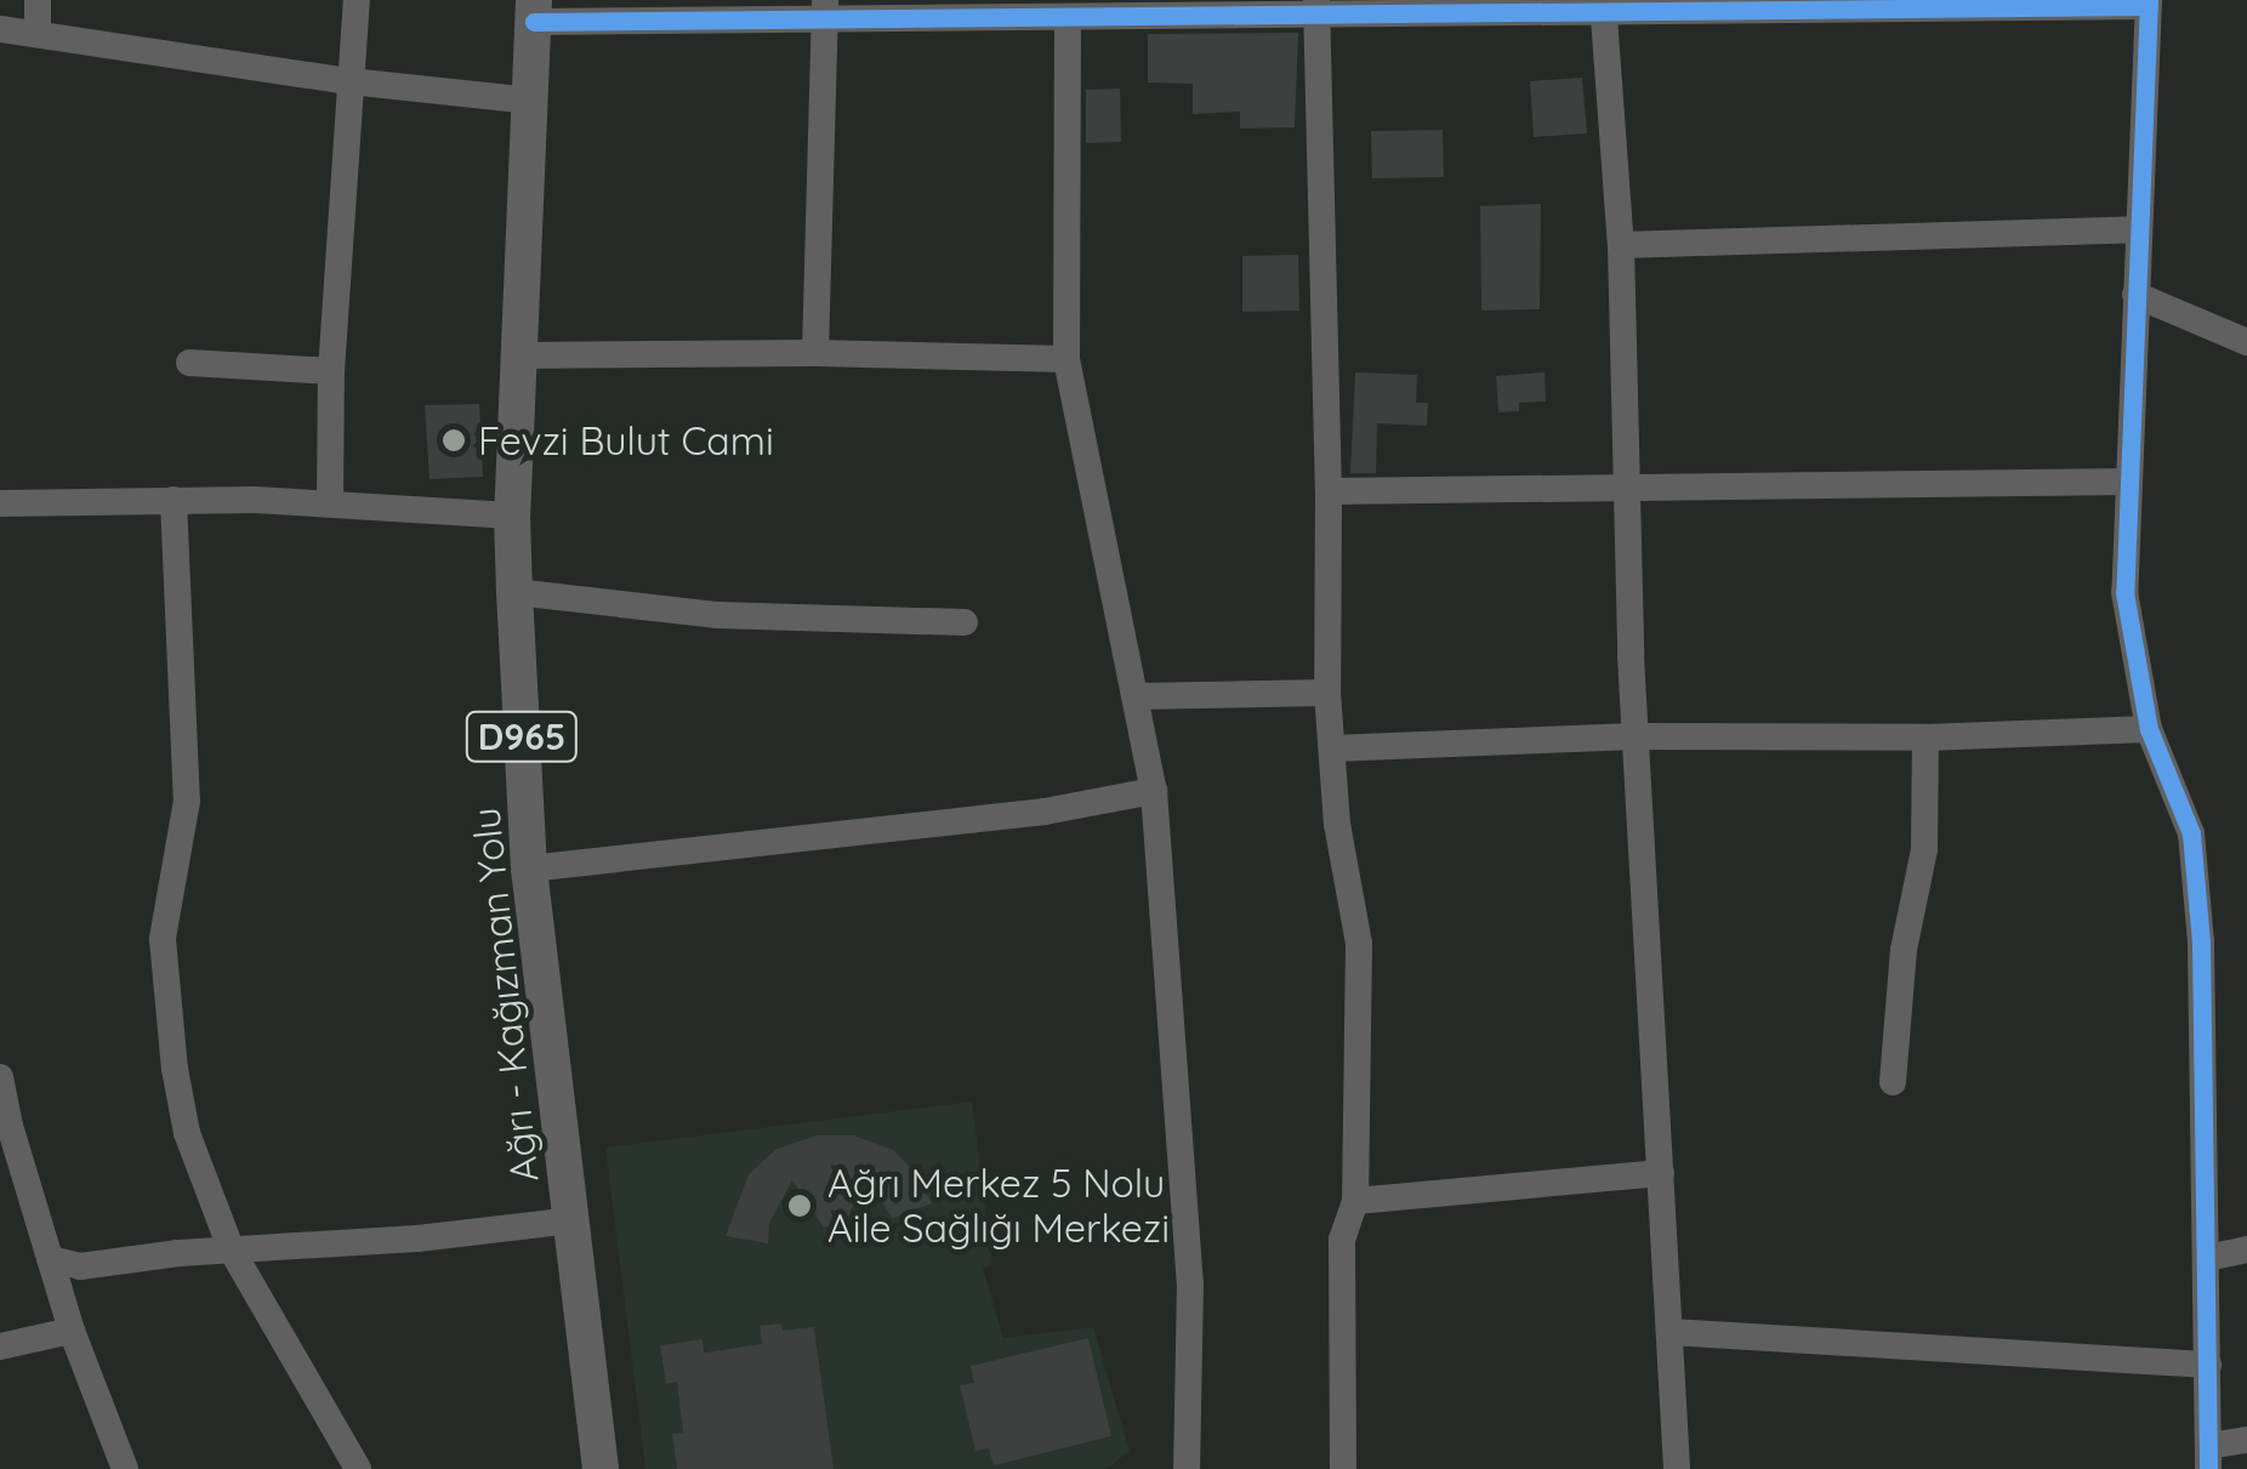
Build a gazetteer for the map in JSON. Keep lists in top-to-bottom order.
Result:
{
  "streets": {
    "main road": ["D965", "Ağrı - Kağızman Yolu"]
  },
  "places": ["Fevzi Bulut Cami", "Ağrı Merkez 5 Nolu Aile Sağlığı Merkezi"]
}
